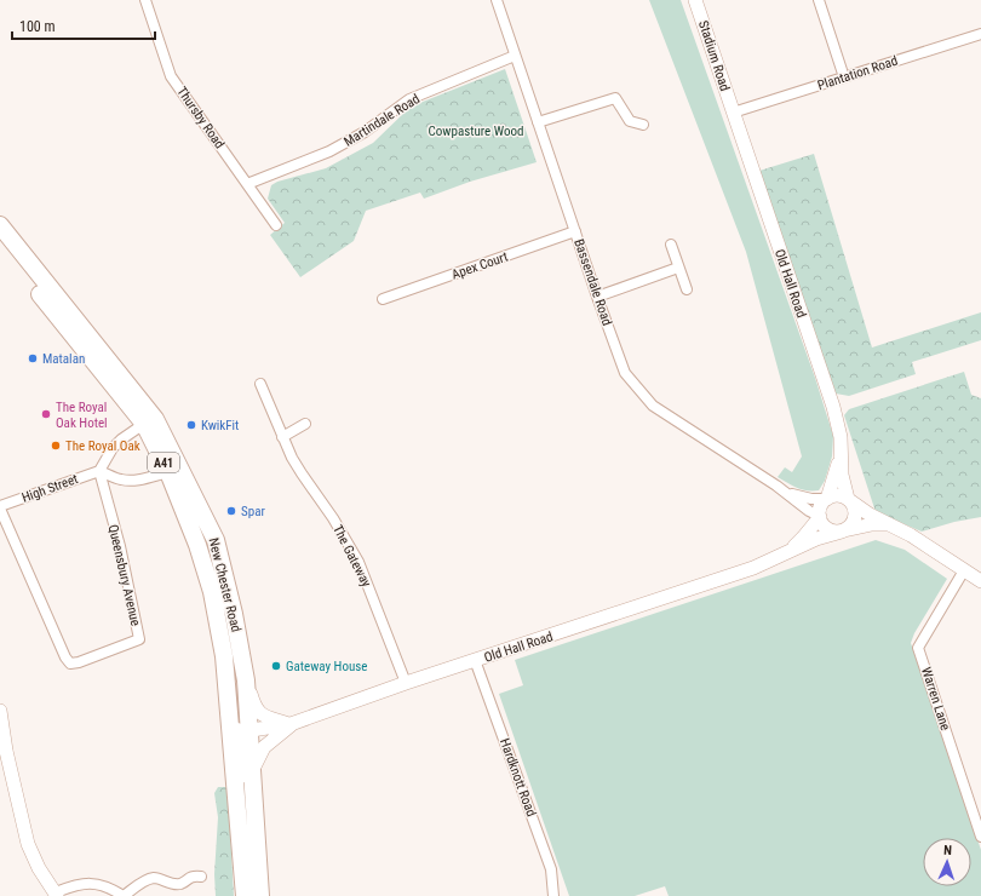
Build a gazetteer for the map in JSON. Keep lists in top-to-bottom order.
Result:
{
  "streets": {
    "highway": ["A41", "New Chester Road"],
    "street": [
      "Stadium Road",
      "Plantation Road",
      "Thursby Road",
      "Martindale Road",
      "Apex Court",
      "Bassendale Road",
      "Old Hall Road",
      "High Street",
      "The Gateway",
      "Queensbury Avenue",
      "Warren Lane",
      "Hardknott Road"
    ]
  },
  "crossings": [
    ["Stadium Road", "Plantation Road"],
    ["Stadium Road", "Old Hall Road"],
    ["Plantation Road", "Old Hall Road"],
    ["Thursby Road", "Martindale Road"],
    ["Martindale Road", "Bassendale Road"],
    ["Apex Court", "Bassendale Road"],
    ["Bassendale Road", "Old Hall Road"],
    ["Old Hall Road", "The Gateway"],
    ["Old Hall Road", "New Chester Road"],
    ["Old Hall Road", "Hardknott Road"],
    ["High Street", "Queensbury Avenue"]
  ],
  "parks": ["Cowpasture Wood"],
  "places": [
    "Matalan",
    "The Royal Oak Hotel",
    "KwikFit",
    "The Royal Oak",
    "Spar",
    "Gateway House"
  ],
  "scale_bar": "100 m",
  "north": "top"
}
